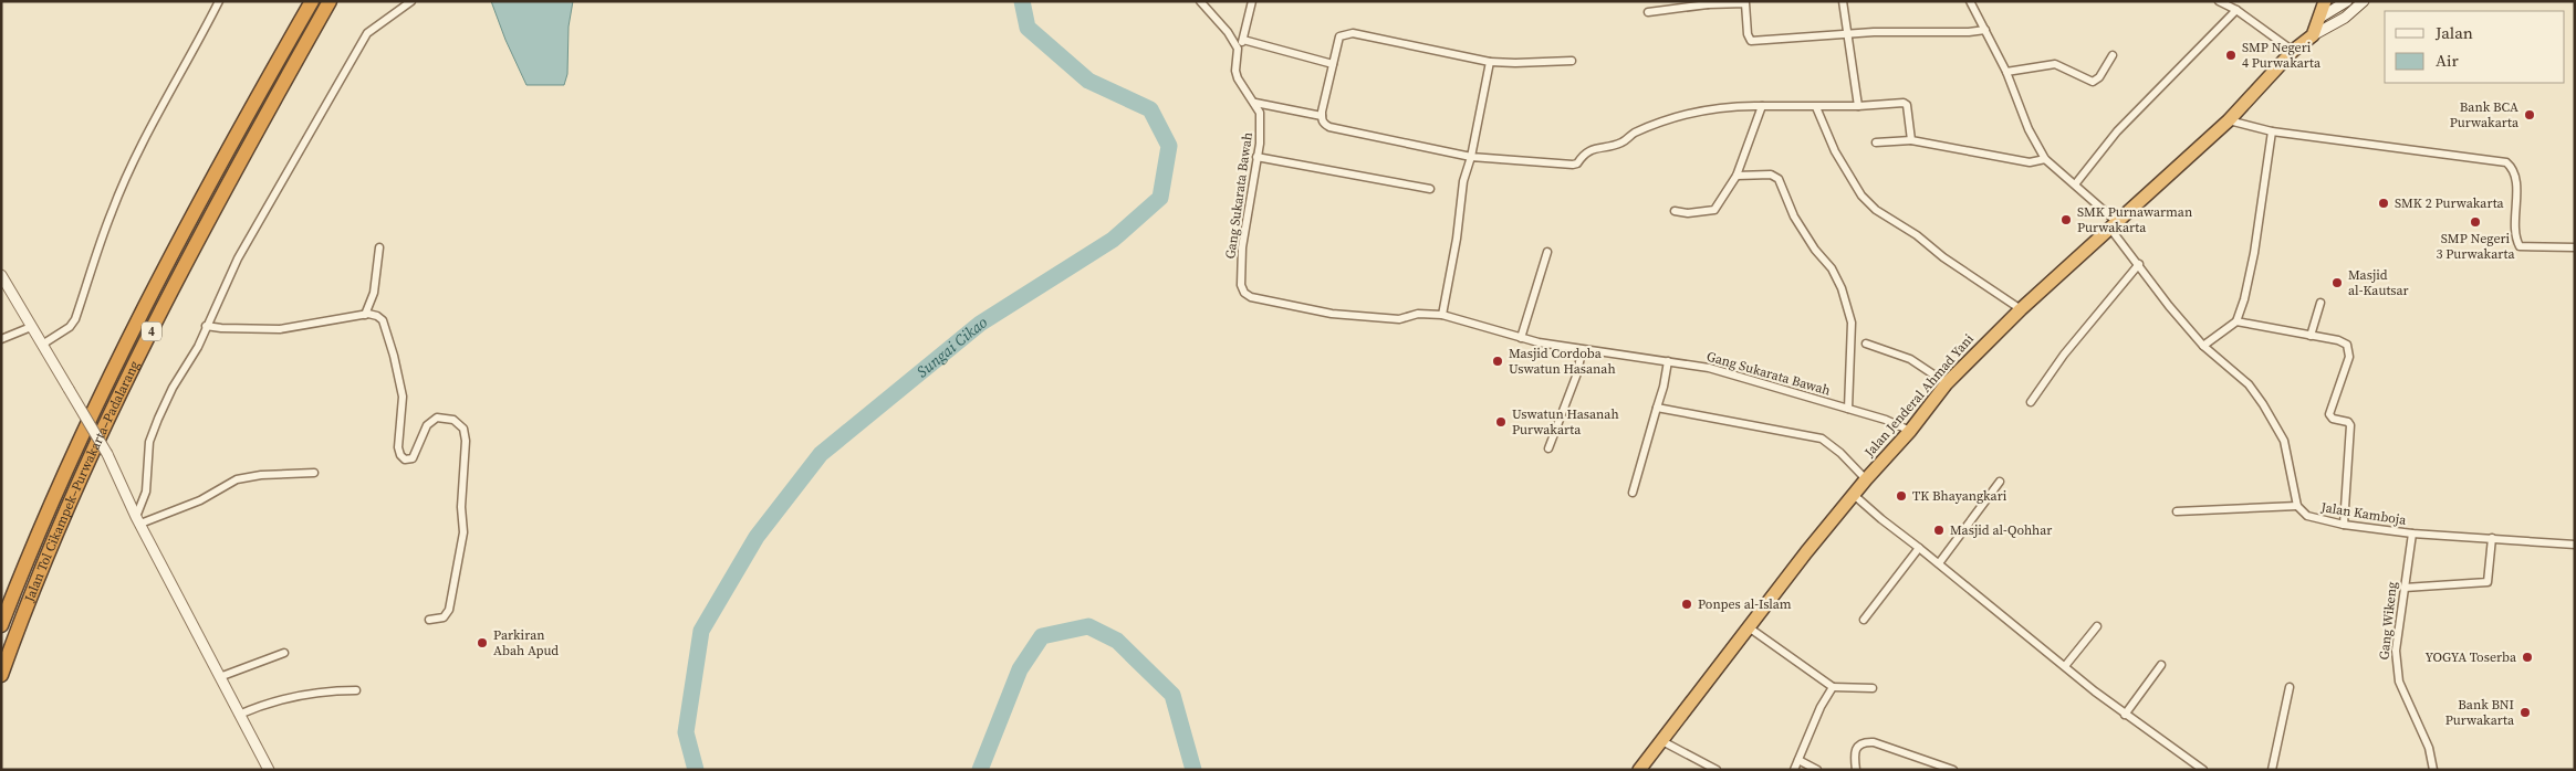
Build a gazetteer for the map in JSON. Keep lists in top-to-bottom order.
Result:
{
  "streets": {
    "highway": ["4", "Jalan Jenderal Ahmad Yani", "Jalan Tol Cikampek–Purwakarta–Padalarang"],
    "street": ["Gang Sukarata Bawah", "Jalan Kamboja", "Gang Wikeng"]
  },
  "crossings": [
    ["Gang Sukarata Bawah", "Jalan Jenderal Ahmad Yani"],
    ["Jalan Kamboja", "Gang Wikeng"]
  ],
  "water": ["Sungai Cikao"],
  "places": [
    "SMP Negeri 4 Purwakarta",
    "Bank BCA Purwakarta",
    "SMK 2 Purwakarta",
    "SMK Purnawarman Purwakarta",
    "SMP Negeri 3 Purwakarta",
    "Masjid al-Kautsar",
    "Masjid Cordoba Uswatun Hasanah",
    "Uswatun Hasanah Purwakarta",
    "TK Bhayangkari",
    "Masjid al-Qohhar",
    "Ponpes al-Islam",
    "Parkiran Abah Apud",
    "YOGYA Toserba",
    "Bank BNI Purwakarta"
  ],
  "legend": ["Jalan", "Air"]
}
